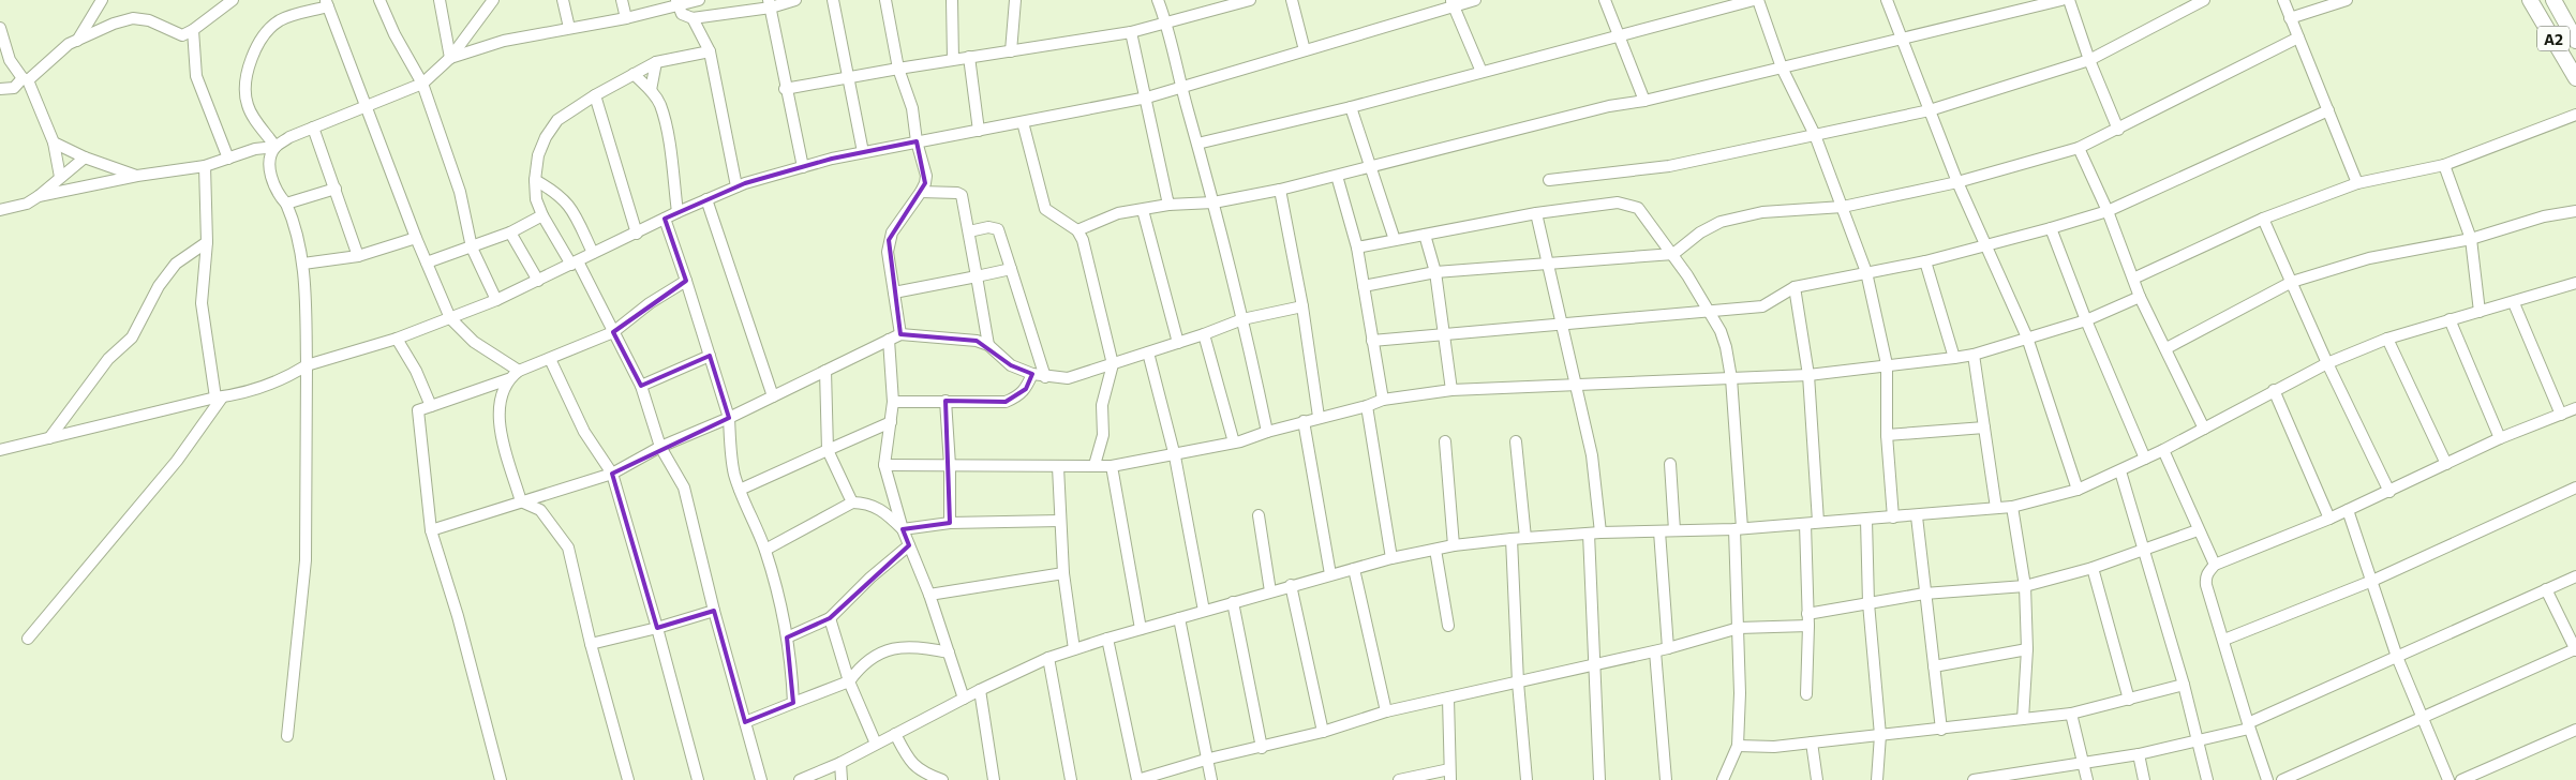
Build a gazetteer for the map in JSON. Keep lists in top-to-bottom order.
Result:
{
  "streets": {
    "highway": ["A2"]
  }
}
